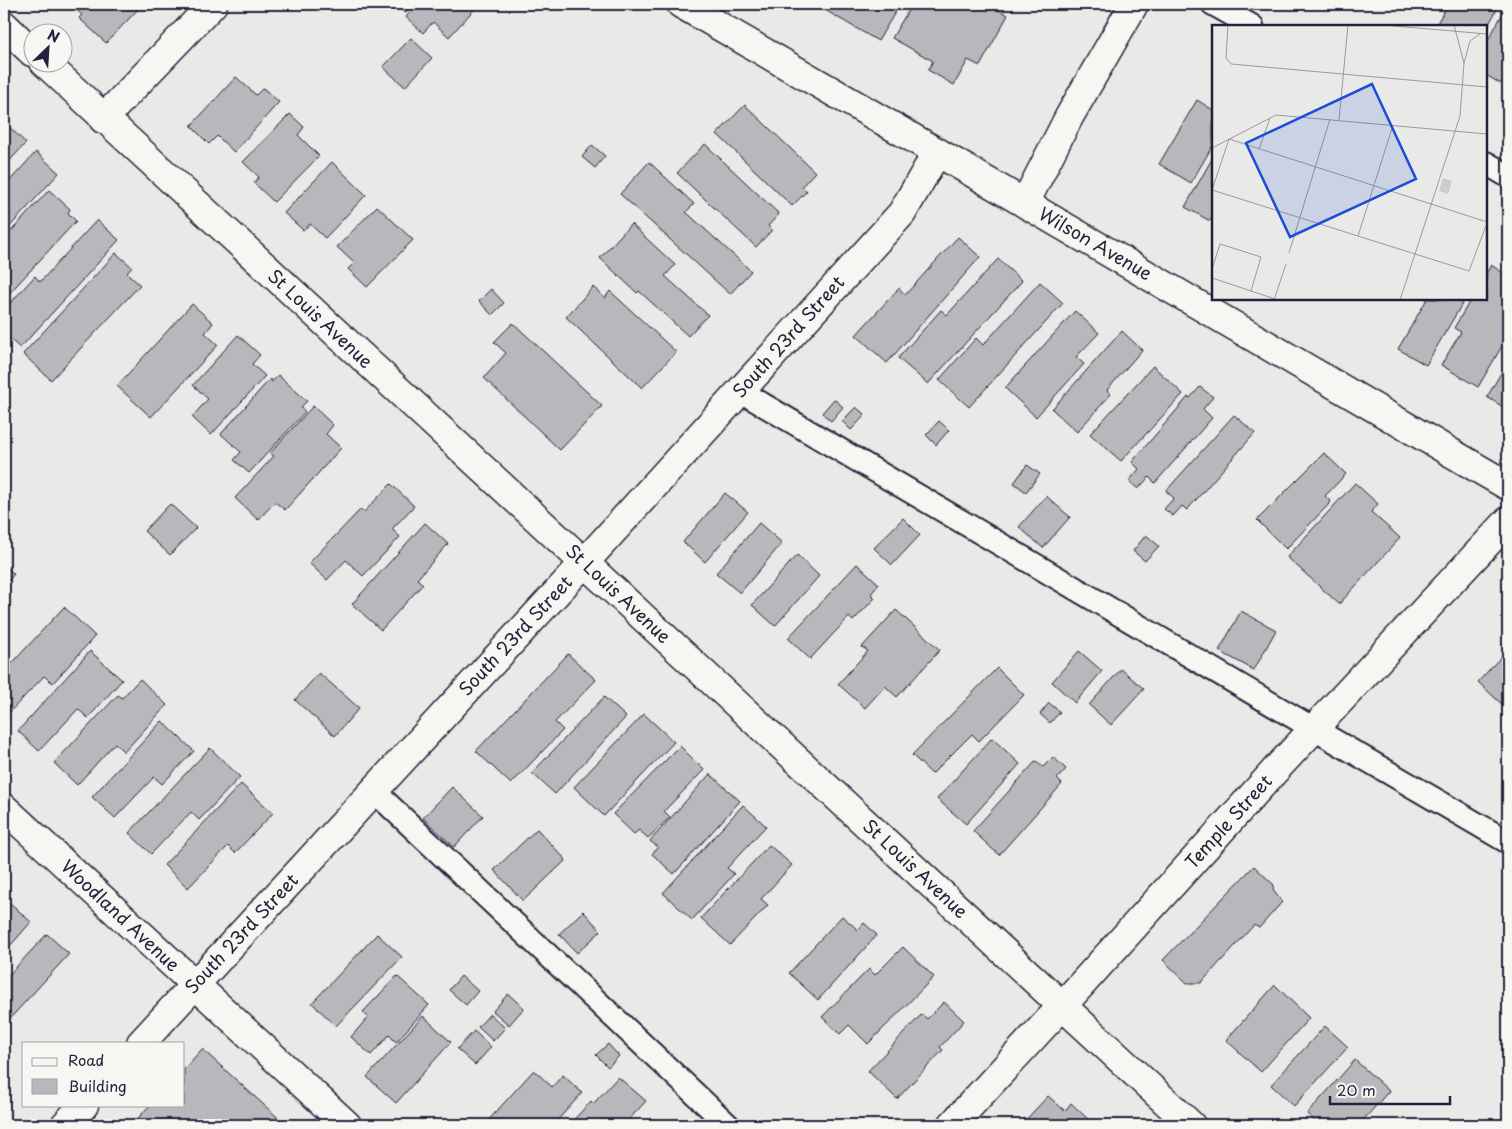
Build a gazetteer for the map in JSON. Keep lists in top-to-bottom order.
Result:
{
  "streets": {
    "street": [
      "Wilson Avenue",
      "St Louis Avenue",
      "South 23rd Street",
      "Temple Street",
      "Woodland Avenue"
    ]
  },
  "crossings": [
    ["Wilson Avenue", "South 23rd Street"],
    ["St Louis Avenue", "South 23rd Street"],
    ["St Louis Avenue", "Temple Street"],
    ["South 23rd Street", "Woodland Avenue"]
  ],
  "legend": ["Road", "Building"],
  "scale_bar": "20 m",
  "north": "top right"
}
